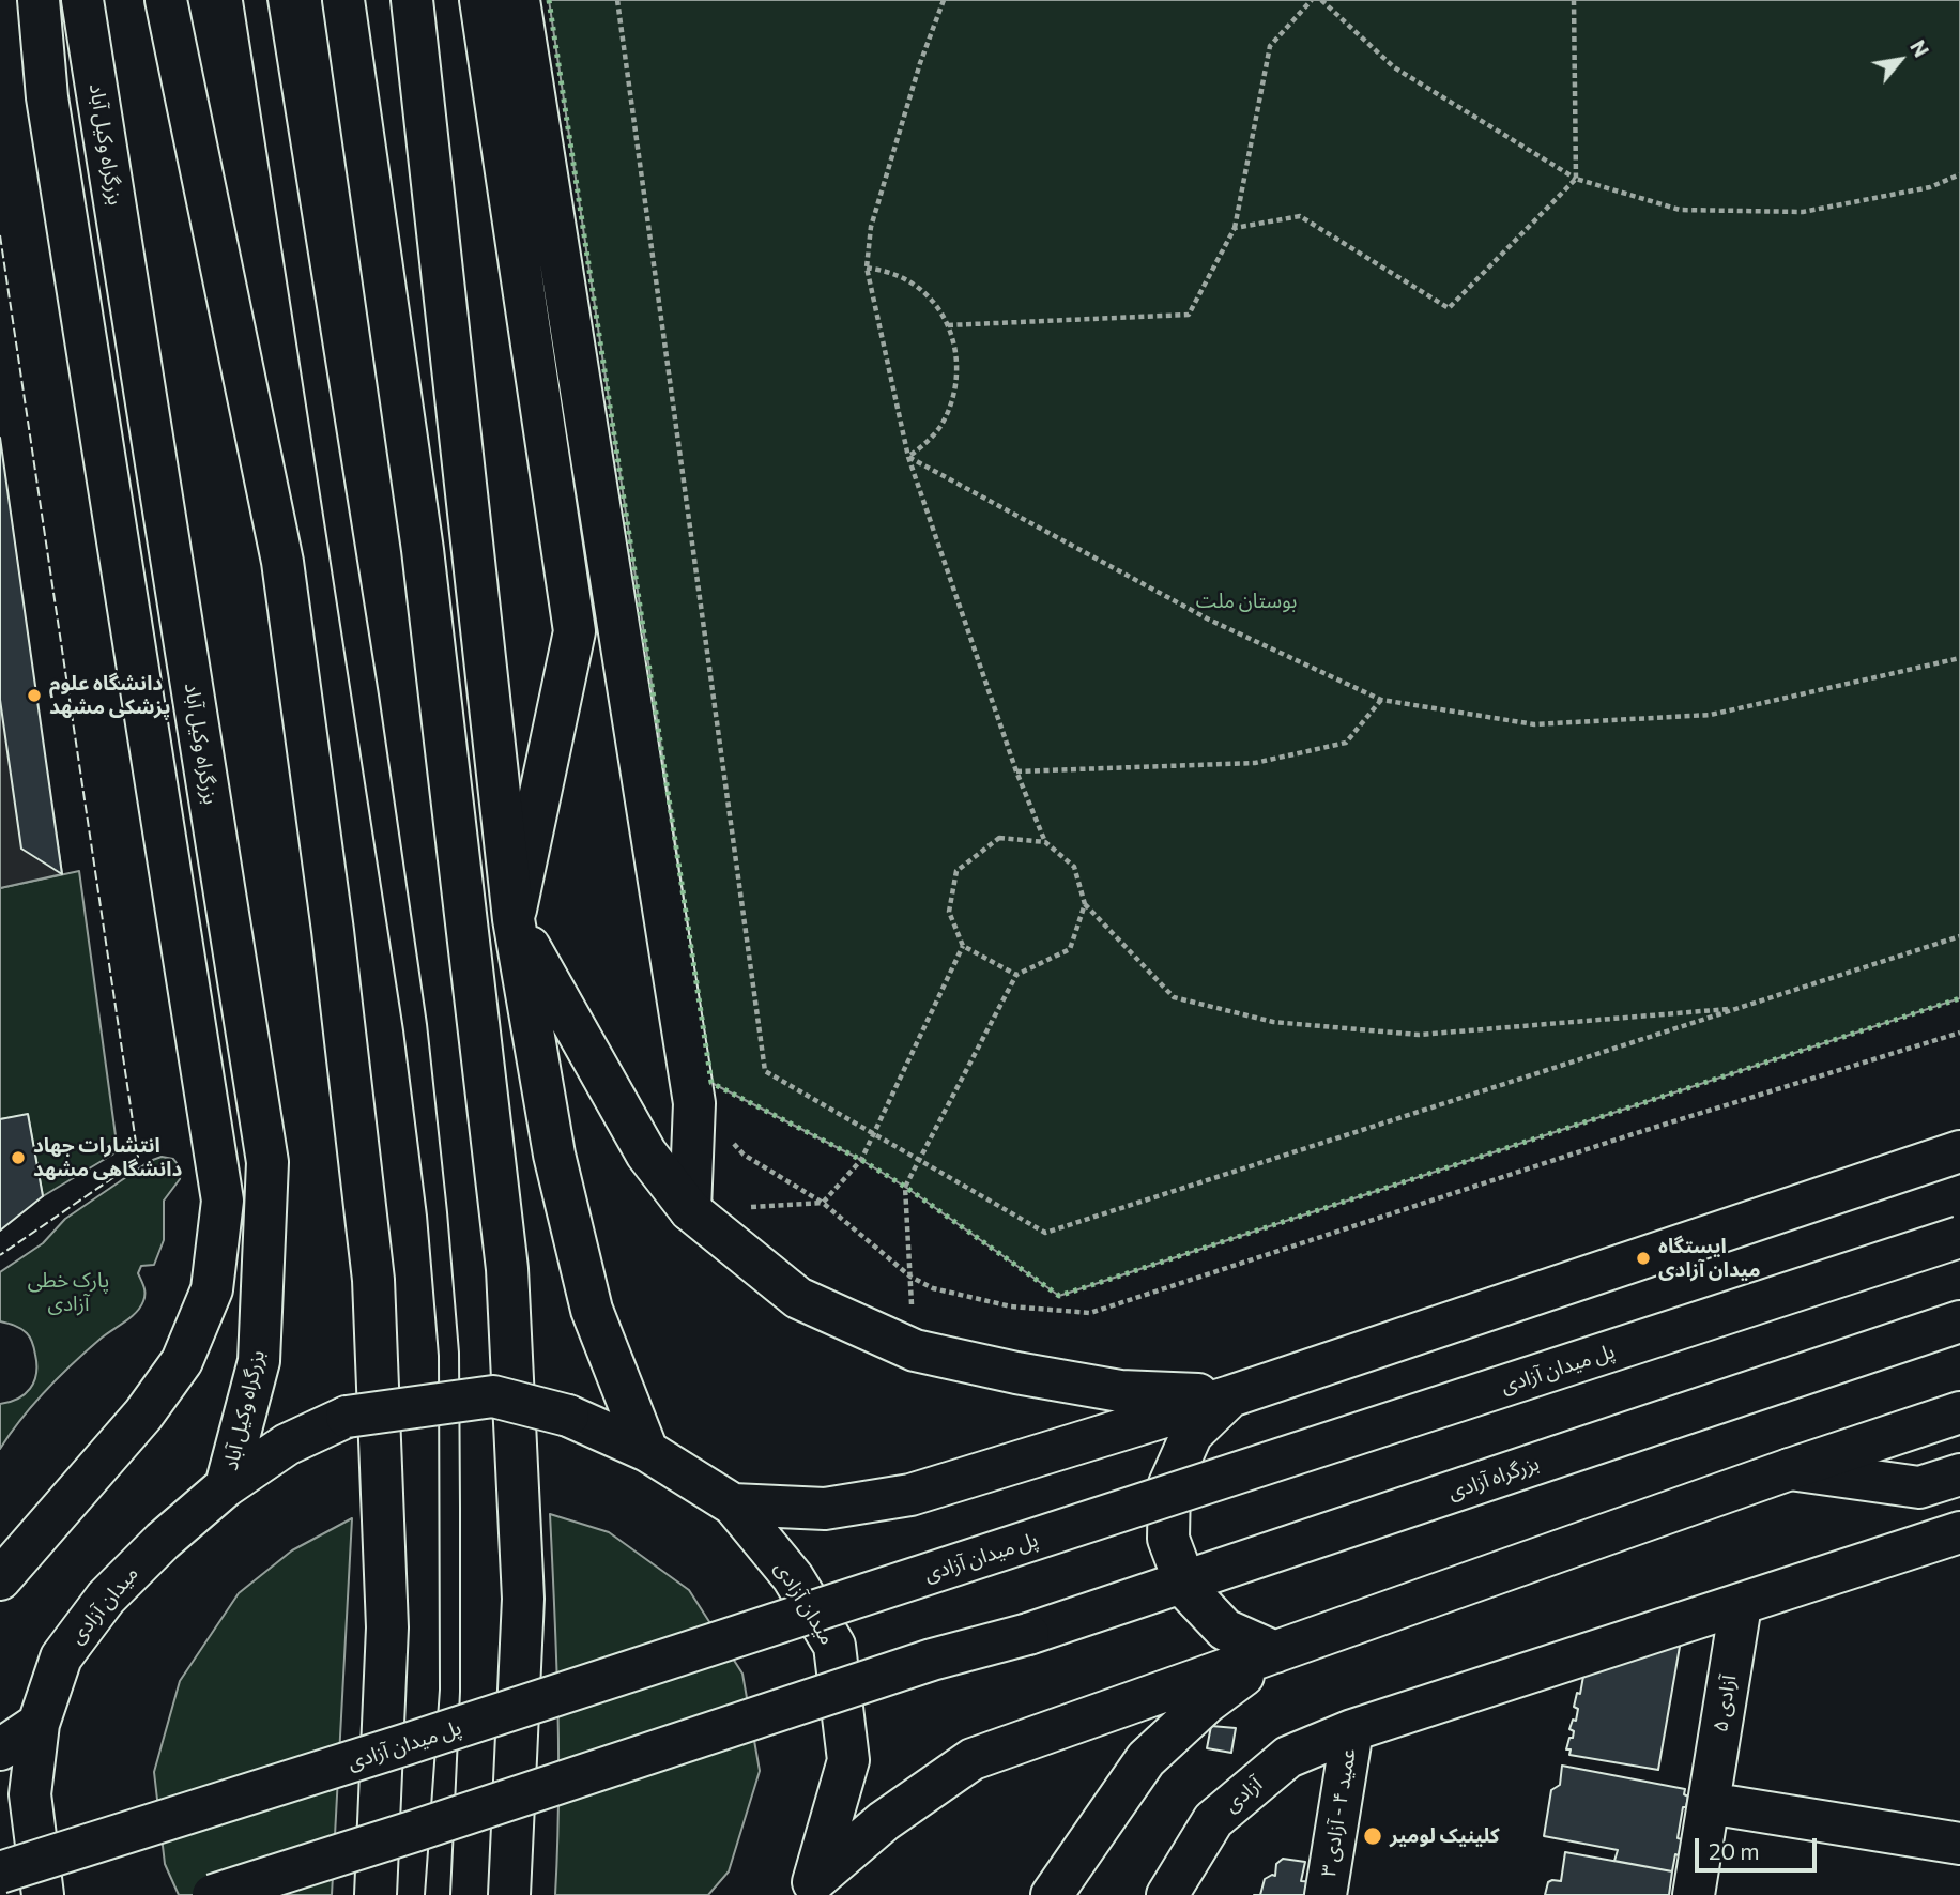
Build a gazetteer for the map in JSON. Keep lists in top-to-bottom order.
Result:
{
  "streets": {
    "main road": [
      "بزرگراه وکیل آباد",
      "پل میدان آزادی",
      "بزرگراه آزادی",
      "میدان آزادی",
      "آزادی ۵",
      "آزادی",
      "عمید ۴ - آزادی ۳"
    ]
  },
  "crossings": [
    ["بزرگراه وکیل آباد", "میدان آزادی"],
    ["آزادی ۵", "آزادی"],
    ["آزادی", "عمید ۴ - آزادی ۳"]
  ],
  "parks": ["بوستان ملت", "پارک خطی آزادی"],
  "places": [
    "دانشگاه علوم پزشکی مشهد",
    "انتشارات جهاد دانشگاهی مشهد",
    "ایستگاه میدان آزادی",
    "کلینیک لومیر"
  ],
  "scale_bar": "20 m",
  "north": "top right"
}
